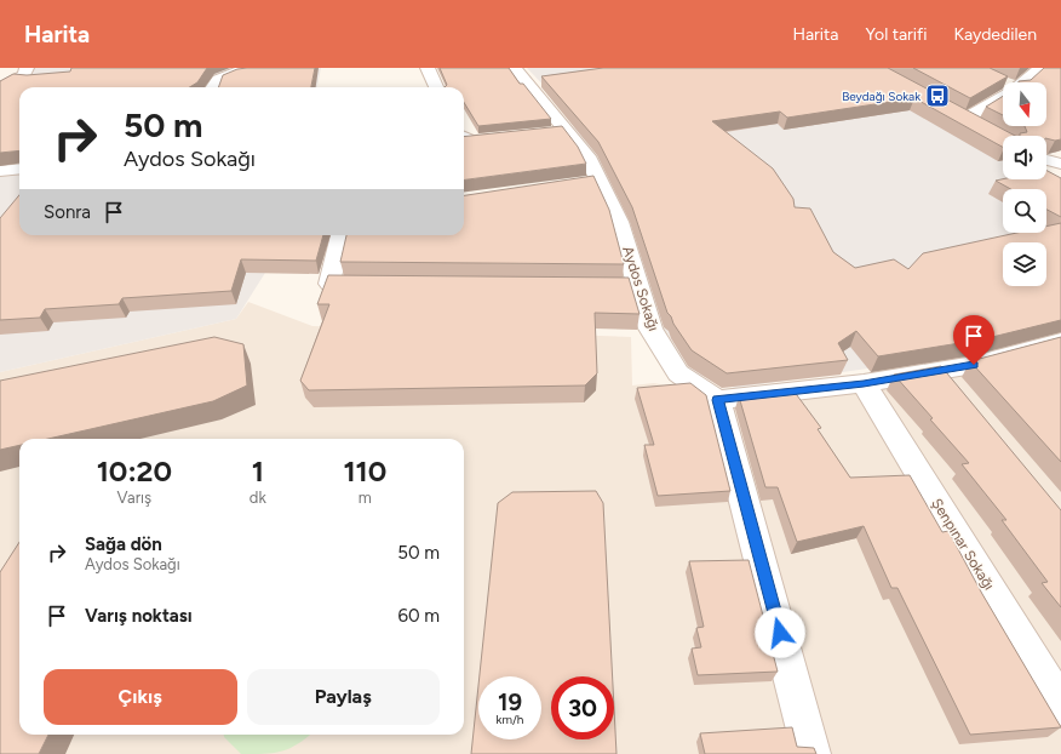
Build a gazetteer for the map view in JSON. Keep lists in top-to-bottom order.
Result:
{
  "streets": {
    "street": ["Aydos Sokağı", "Şenpınar Sokağı"]
  },
  "places": {
    "bus stop": ["Beydağı Sokak"]
  },
  "north": "bottom",
  "page": {
    "header": "Harita",
    "nav": ["Harita", "Yol tarifi", "Kaydedilen"],
    "turn": ["50 m", "Aydos Sokağı"],
    "then": "Sonra",
    "eta": [
      "10:20",
      "Varış",
      "1",
      "dk",
      "110",
      "m"
    ],
    "list": [
      {
        "name": "Sağa dön",
        "note": "Aydos Sokağı",
        "value": "50 m"
      },
      {
        "name": "Varış noktası",
        "value": "60 m"
      }
    ],
    "buttons": ["Çıkış", "Paylaş"],
    "speed": "19 km/h",
    "limit": "30"
  }
}
